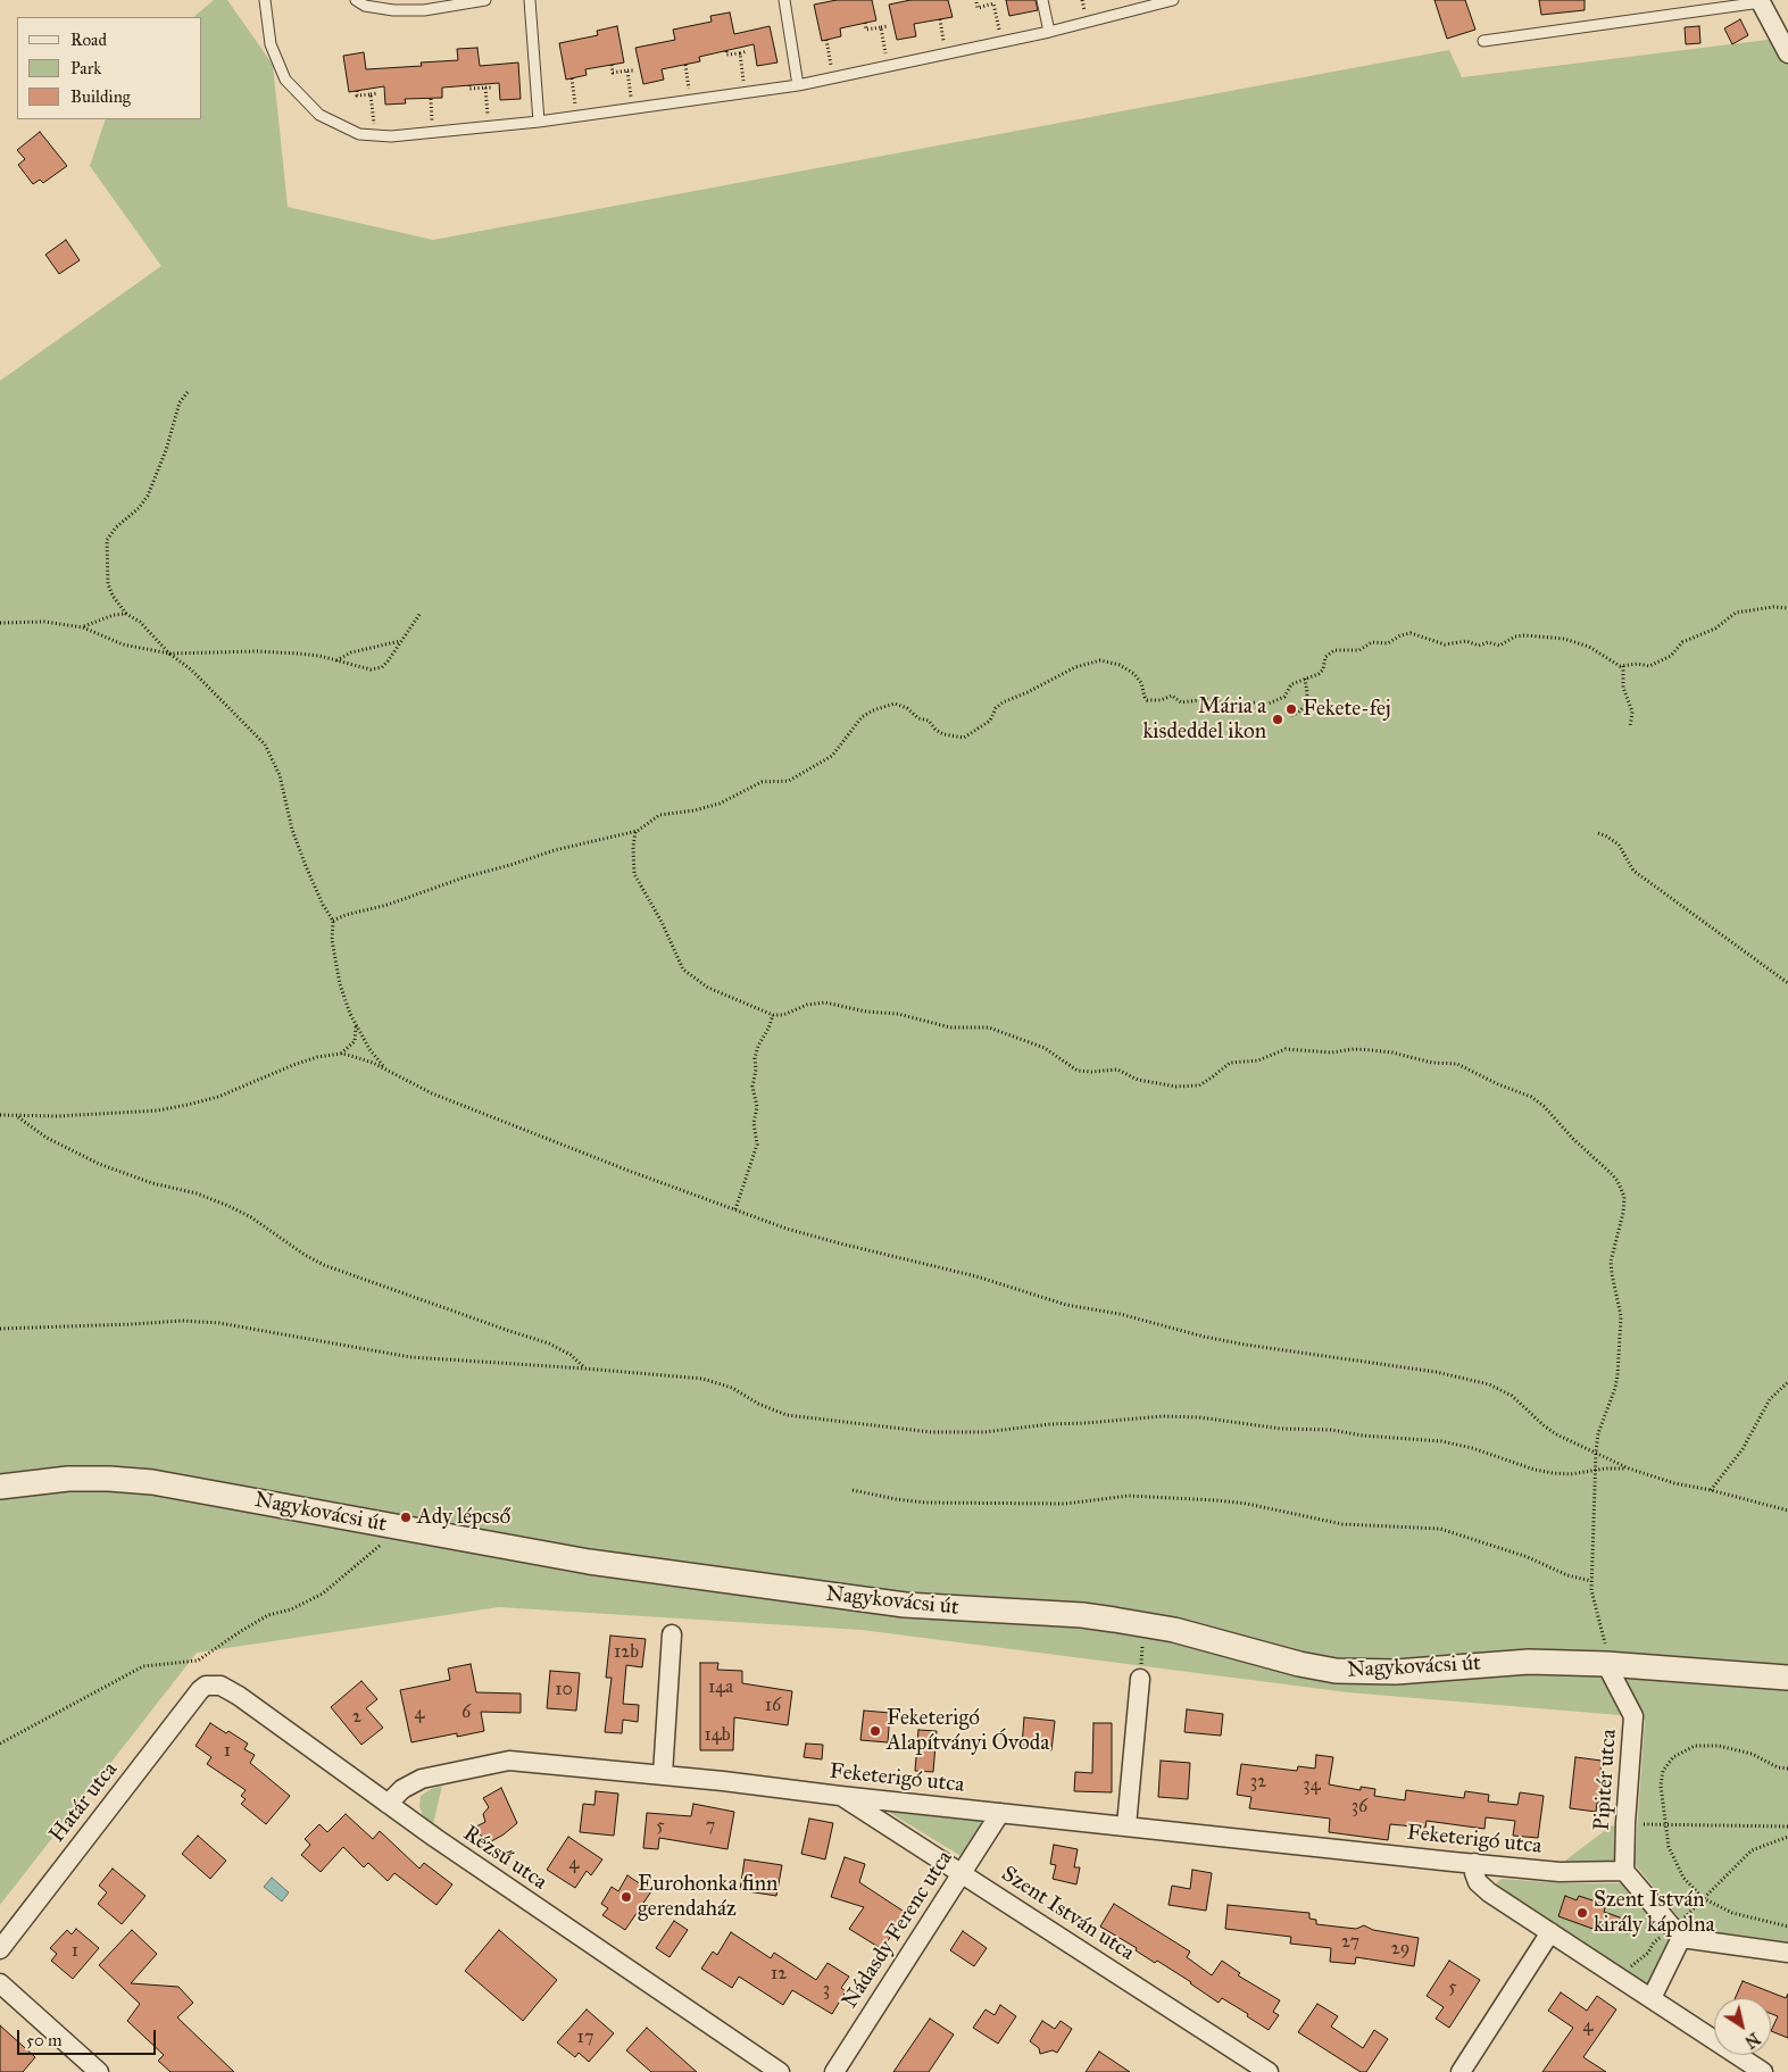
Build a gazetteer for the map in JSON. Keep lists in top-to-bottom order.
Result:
{
  "streets": {
    "street": [
      "Nagykovácsi út",
      "Feketerigó utca",
      "Pipitér utca",
      "Határ utca",
      "Rézsű utca",
      "Szent István utca",
      "Nádasdy Ferenc utca"
    ]
  },
  "crossings": [
    ["Nagykovácsi út", "Pipitér utca"],
    ["Feketerigó utca", "Pipitér utca"],
    ["Feketerigó utca", "Rézsű utca"],
    ["Feketerigó utca", "Szent István utca"],
    ["Feketerigó utca", "Nádasdy Ferenc utca"],
    ["Határ utca", "Rézsű utca"],
    ["Szent István utca", "Nádasdy Ferenc utca"]
  ],
  "places": [
    "Fekete-fej",
    "Mária a kisdeddel ikon",
    "Ady lépcső",
    "Feketerigó Alapítványi Óvoda",
    "Eurohonka finn gerendaház",
    "Szent István király kápolna"
  ],
  "house_numbers": [
    "12b",
    "14a",
    "10",
    "16",
    "6",
    "4",
    "2",
    "14b",
    "1",
    "32",
    "34",
    "36",
    "5",
    "7",
    "4",
    "27",
    "29",
    "1",
    "12",
    "5",
    "3",
    "4",
    "17"
  ],
  "legend": ["Road", "Park", "Building"],
  "scale_bar": "50 m",
  "north": "bottom right"
}
